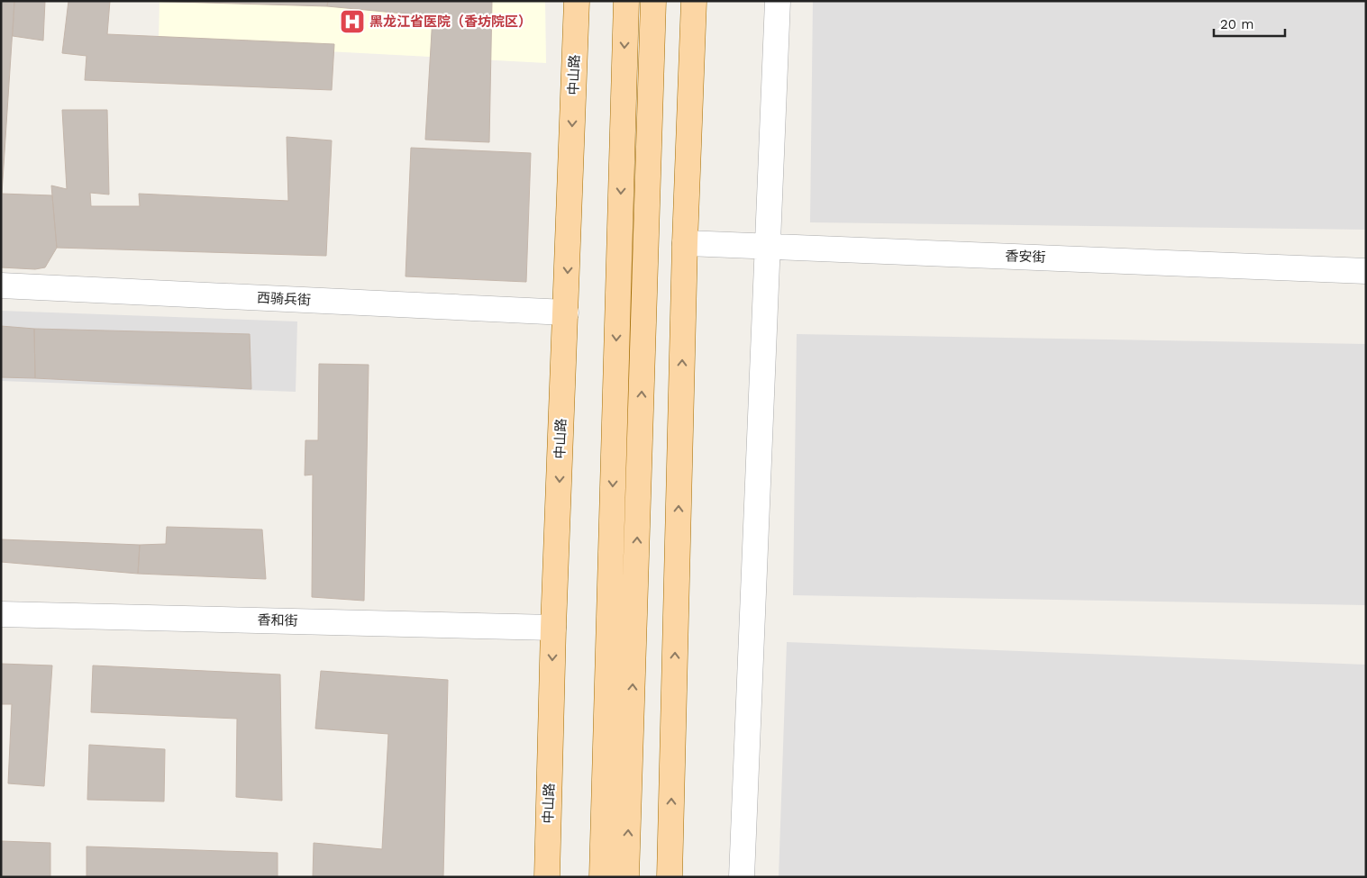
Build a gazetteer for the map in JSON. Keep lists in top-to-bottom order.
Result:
{
  "streets": {
    "main road": ["中山路"],
    "street": ["香安街", "西骑兵街", "香和街"]
  },
  "crossings": [
    ["中山路", "西骑兵街"],
    ["中山路", "香和街"]
  ],
  "places": {
    "hospital": ["黑龙江省医院（香坊院区）"]
  },
  "scale_bar": "20 m"
}
